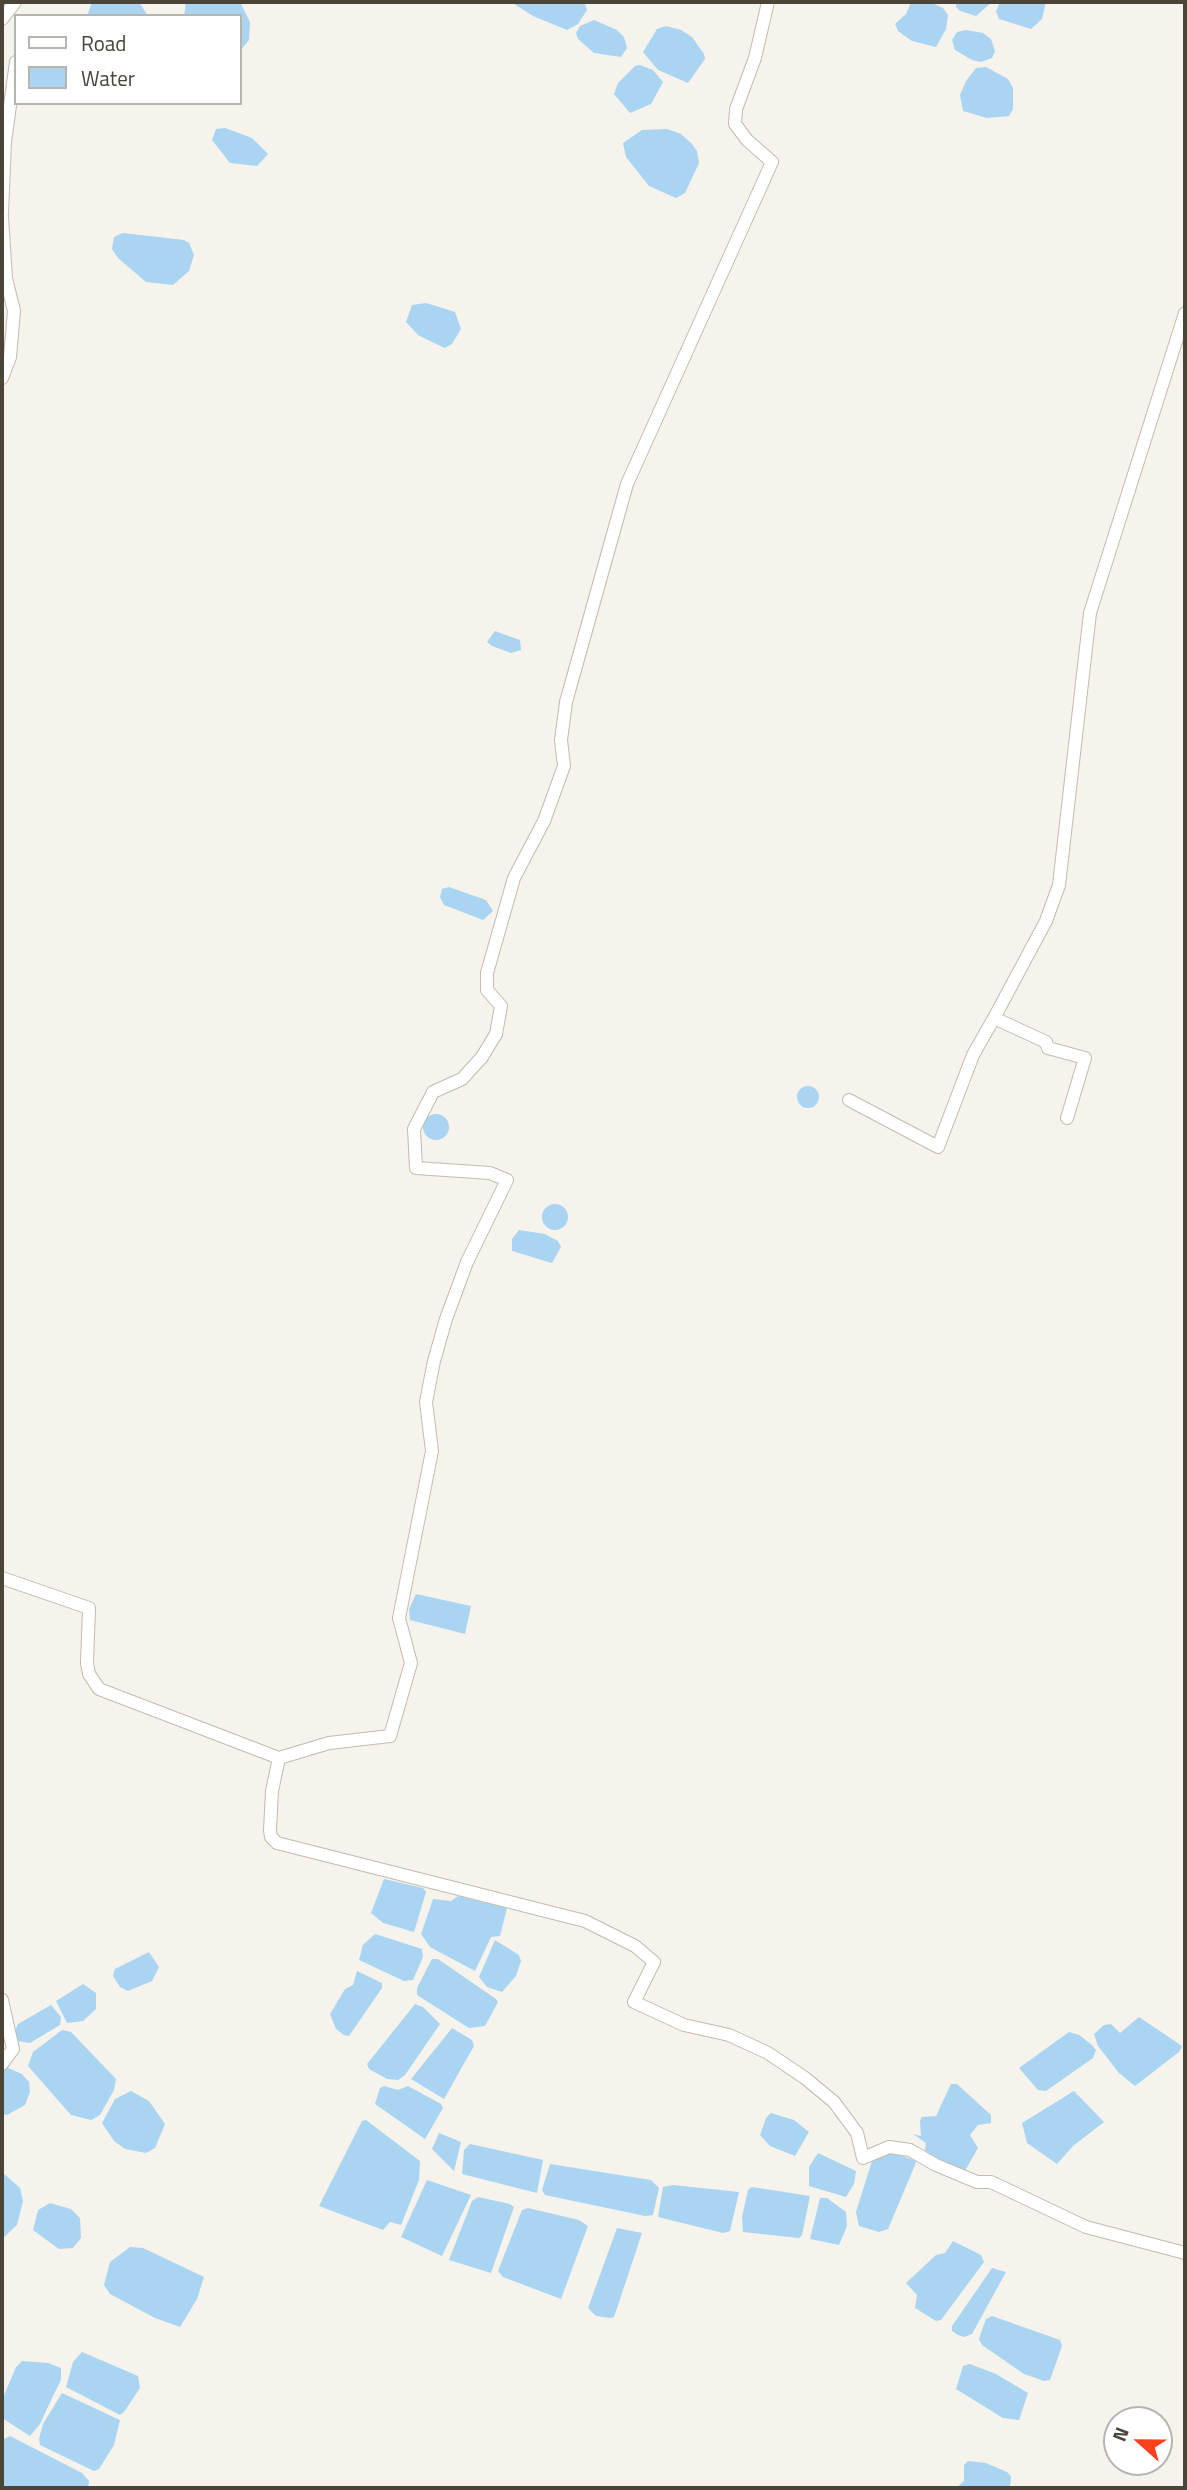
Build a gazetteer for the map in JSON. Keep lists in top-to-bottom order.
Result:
{
  "legend": ["Road", "Water"],
  "north": "left"
}
